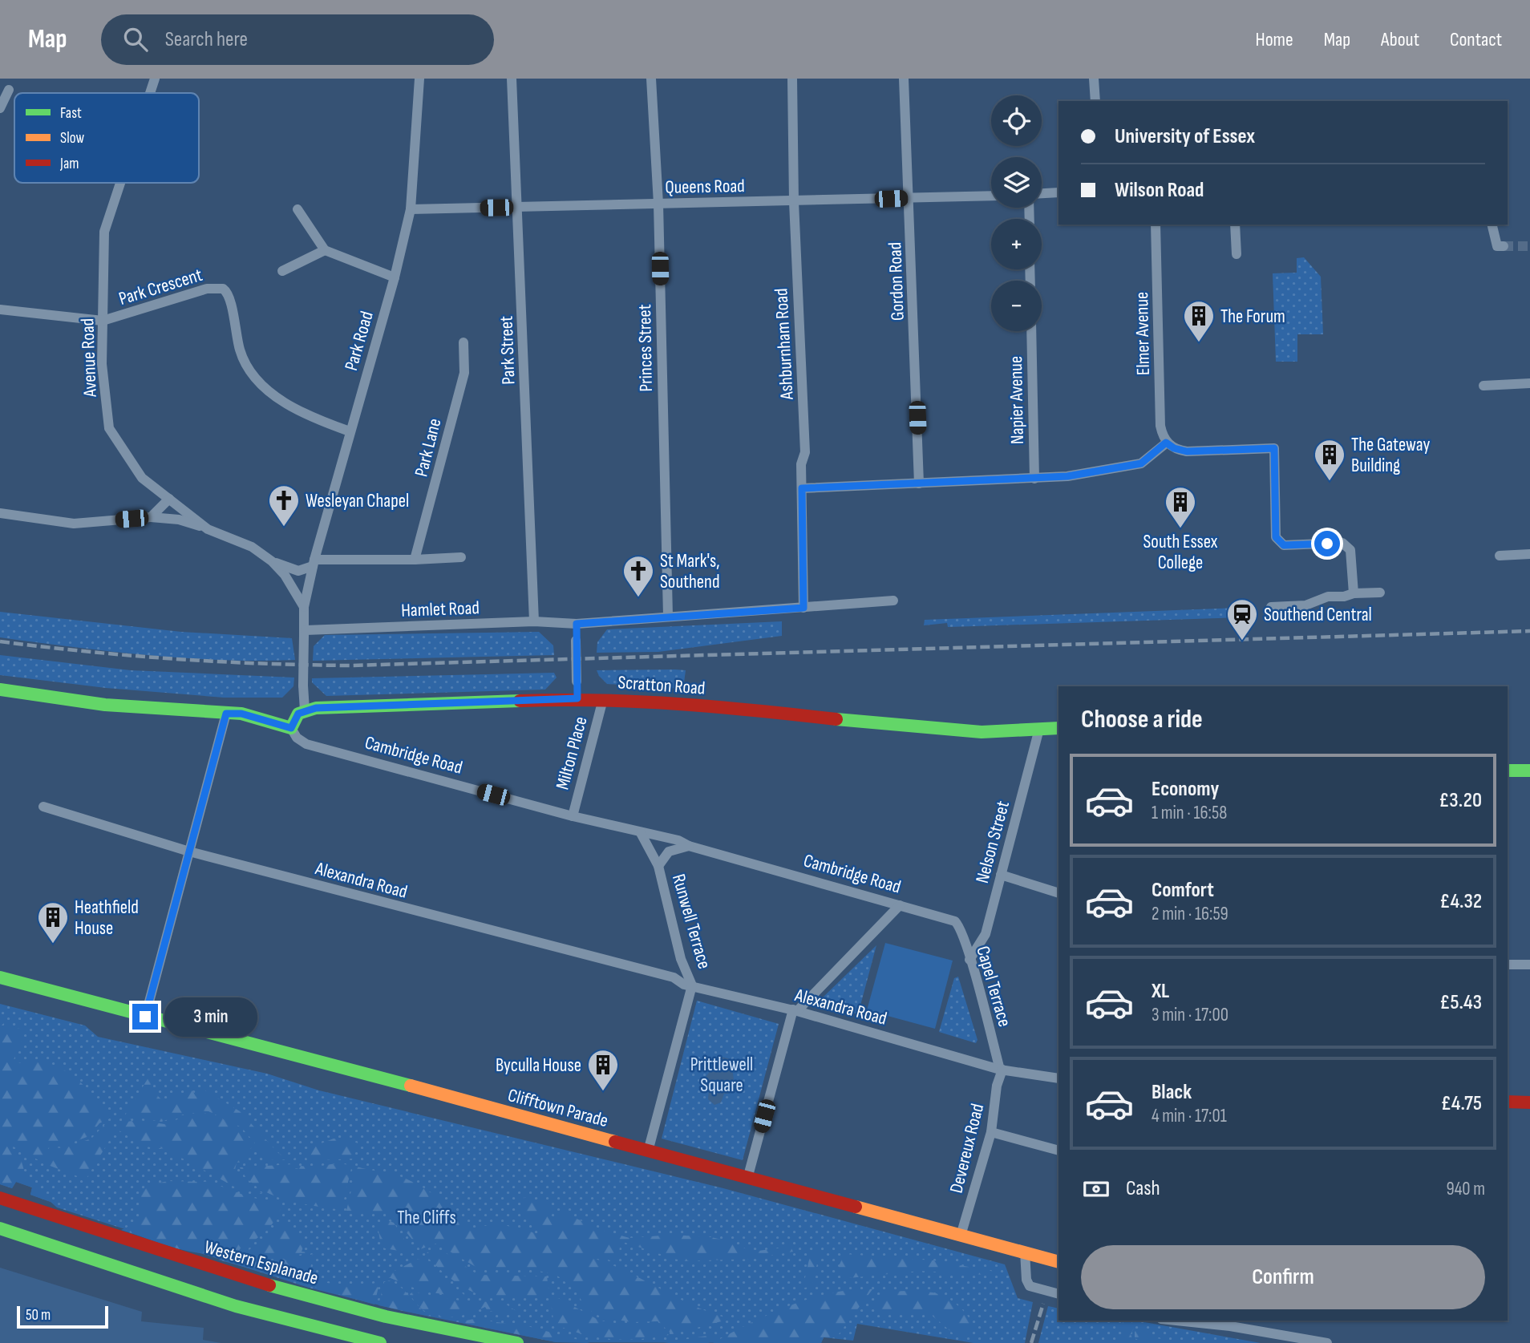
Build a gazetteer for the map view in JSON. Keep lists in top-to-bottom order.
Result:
{
  "streets": {
    "street": [
      "Queens Road",
      "Gordon Road",
      "Park Crescent",
      "Elmer Avenue",
      "Park Road",
      "Ashburnham Road",
      "Princes Street",
      "Park Street",
      "Avenue Road",
      "Napier Avenue",
      "Park Lane",
      "Hamlet Road",
      "Scratton Road",
      "Milton Place",
      "Cambridge Road",
      "Nelson Street",
      "Alexandra Road",
      "Runwell Terrace",
      "Capel Terrace",
      "Clifftown Parade",
      "Devereux Road",
      "Western Esplanade"
    ]
  },
  "crossings": [
    ["Queens Road", "Gordon Road"],
    ["Queens Road", "Park Road"],
    ["Queens Road", "Ashburnham Road"],
    ["Queens Road", "Princes Street"],
    ["Queens Road", "Park Street"],
    ["Park Crescent", "Park Road"],
    ["Park Crescent", "Avenue Road"],
    ["Park Road", "Avenue Road"],
    ["Ashburnham Road", "Hamlet Road"],
    ["Princes Street", "Hamlet Road"],
    ["Park Street", "Hamlet Road"],
    ["Avenue Road", "Hamlet Road"],
    ["Avenue Road", "Scratton Road"],
    ["Scratton Road", "Milton Place"],
    ["Scratton Road", "Nelson Street"],
    ["Milton Place", "Cambridge Road"],
    ["Cambridge Road", "Runwell Terrace"],
    ["Cambridge Road", "Capel Terrace"],
    ["Nelson Street", "Capel Terrace"],
    ["Alexandra Road", "Runwell Terrace"],
    ["Alexandra Road", "Capel Terrace"],
    ["Alexandra Road", "Devereux Road"],
    ["Capel Terrace", "Devereux Road"],
    ["Clifftown Parade", "Devereux Road"]
  ],
  "parks": ["Prittlewell Square", "The Cliffs"],
  "places": {
    "building": [
      "The Forum",
      "The Gateway Building",
      "South Essex College",
      "Heathfield House",
      "Byculla House"
    ],
    "church": ["Wesleyan Chapel", "St Mark's, Southend"],
    "station": ["Southend Central"]
  },
  "legend": ["Fast", "Slow", "Jam"],
  "scale_bar": "50 m",
  "page": {
    "header": "Map",
    "search": "Search here",
    "nav": [
      "Home",
      "Map",
      "About",
      "Contact"
    ],
    "map_buttons": ["+", "−"],
    "banner": ["University of Essex", "Wilson Road"],
    "heading": "Choose a ride",
    "list": [
      {
        "name": "Economy",
        "note": "1 min · 16:58",
        "value": "£3.20"
      },
      {
        "name": "Comfort",
        "note": "2 min · 16:59",
        "value": "£4.32"
      },
      {
        "name": "XL",
        "note": "3 min · 17:00",
        "value": "£5.43"
      },
      {
        "name": "Black",
        "note": "4 min · 17:01",
        "value": "£4.75"
      }
    ],
    "bubble": "3 min",
    "pay": ["Cash", "940 m"],
    "buttons": "Confirm",
    "scale": "50 m"
  }
}
